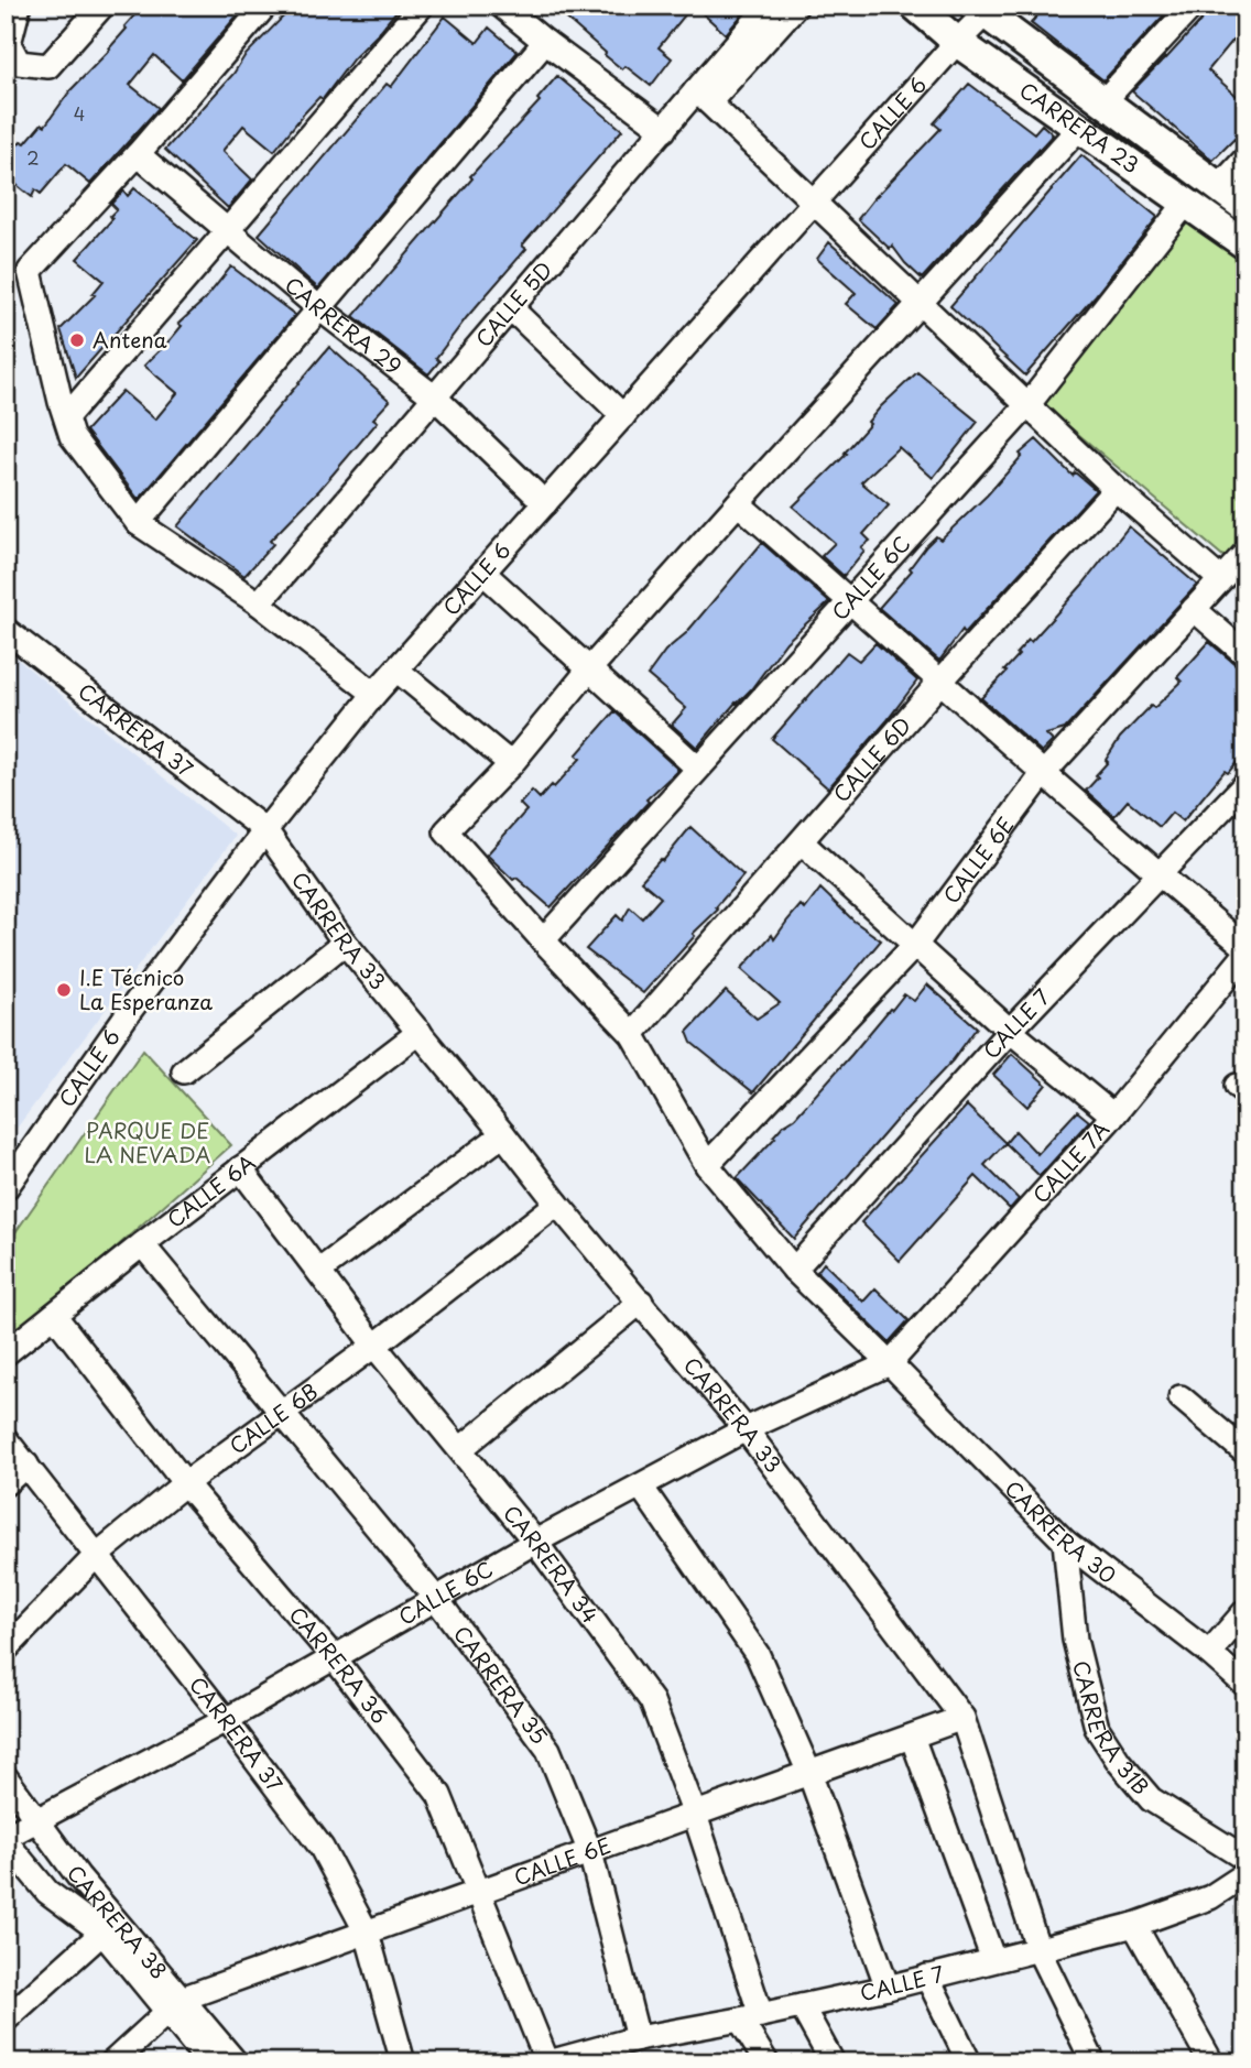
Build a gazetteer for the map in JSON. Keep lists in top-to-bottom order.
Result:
{
  "streets": {
    "main road": ["CARRERA 23"],
    "street": [
      "CALLE 6",
      "CALLE 5D",
      "CARRERA 29",
      "CALLE 6C",
      "CARRERA 37",
      "CALLE 6D",
      "CALLE 6E",
      "CARRERA 33",
      "CALLE 7",
      "CALLE 7A",
      "CALLE 6A",
      "CALLE 6B",
      "CARRERA 30",
      "CARRERA 34",
      "CARRERA 36",
      "CARRERA 35",
      "CARRERA 31B",
      "CARRERA 38"
    ]
  },
  "crossings": [
    ["CALLE 6", "CARRERA 23"],
    ["CALLE 6", "CARRERA 29"],
    ["CALLE 6", "CARRERA 37"],
    ["CALLE 6", "CARRERA 33"],
    ["CARRERA 23", "CALLE 6C"],
    ["CALLE 5D", "CARRERA 29"],
    ["CALLE 6C", "CARRERA 37"],
    ["CALLE 6C", "CARRERA 33"],
    ["CALLE 6C", "CALLE 7A"],
    ["CALLE 6C", "CARRERA 30"],
    ["CALLE 6C", "CARRERA 34"],
    ["CALLE 6C", "CARRERA 36"],
    ["CALLE 6C", "CARRERA 35"],
    ["CALLE 6C", "CARRERA 38"],
    ["CARRERA 37", "CALLE 6E"],
    ["CARRERA 37", "CARRERA 33"],
    ["CARRERA 37", "CALLE 6B"],
    ["CALLE 6D", "CARRERA 30"],
    ["CALLE 6E", "CARRERA 33"],
    ["CALLE 6E", "CARRERA 30"],
    ["CALLE 6E", "CARRERA 34"],
    ["CALLE 6E", "CARRERA 36"],
    ["CALLE 6E", "CARRERA 35"],
    ["CALLE 6E", "CARRERA 38"],
    ["CARRERA 33", "CALLE 7"],
    ["CARRERA 33", "CALLE 6A"],
    ["CARRERA 33", "CALLE 6B"],
    ["CALLE 7", "CARRERA 30"],
    ["CALLE 7", "CARRERA 34"],
    ["CALLE 7", "CARRERA 36"],
    ["CALLE 7", "CARRERA 35"],
    ["CALLE 7A", "CARRERA 30"],
    ["CALLE 6A", "CARRERA 34"],
    ["CALLE 6A", "CARRERA 36"],
    ["CALLE 6A", "CARRERA 35"],
    ["CALLE 6B", "CARRERA 34"],
    ["CALLE 6B", "CARRERA 36"],
    ["CALLE 6B", "CARRERA 35"],
    ["CARRERA 30", "CARRERA 31B"]
  ],
  "parks": ["PARQUE DE LA NEVADA"],
  "places": ["Antena", "I.E Técnico La Esperanza"],
  "house_numbers": ["4", "2"]
}
